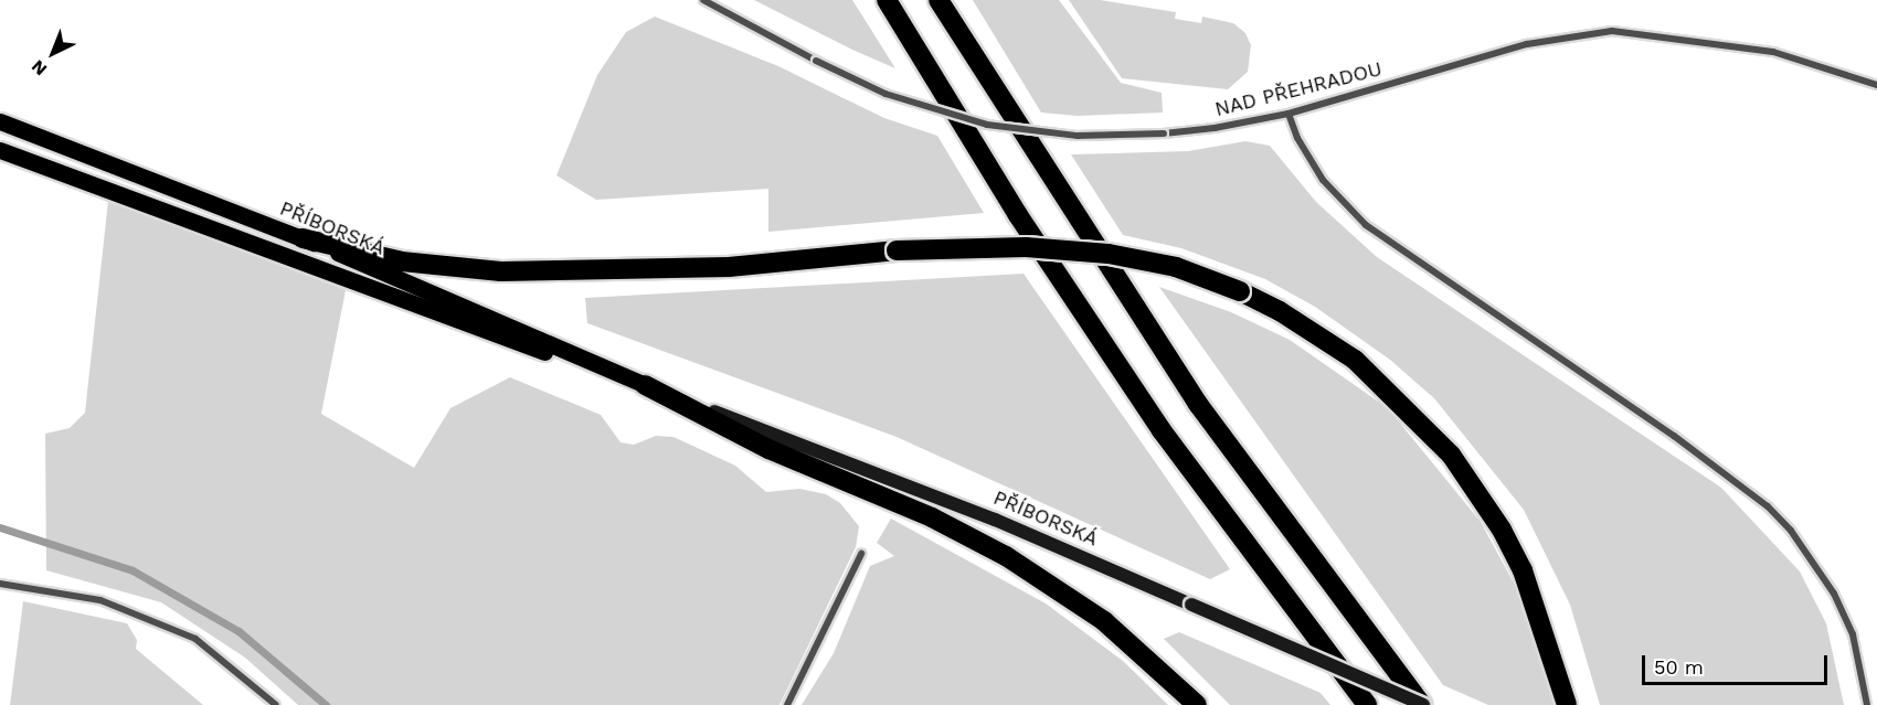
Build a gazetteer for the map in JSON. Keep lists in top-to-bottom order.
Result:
{
  "streets": {
    "main road": ["PŘÍBORSKÁ"],
    "street": ["NAD PŘEHRADOU"]
  },
  "scale_bar": "50 m",
  "north": "bottom left"
}
